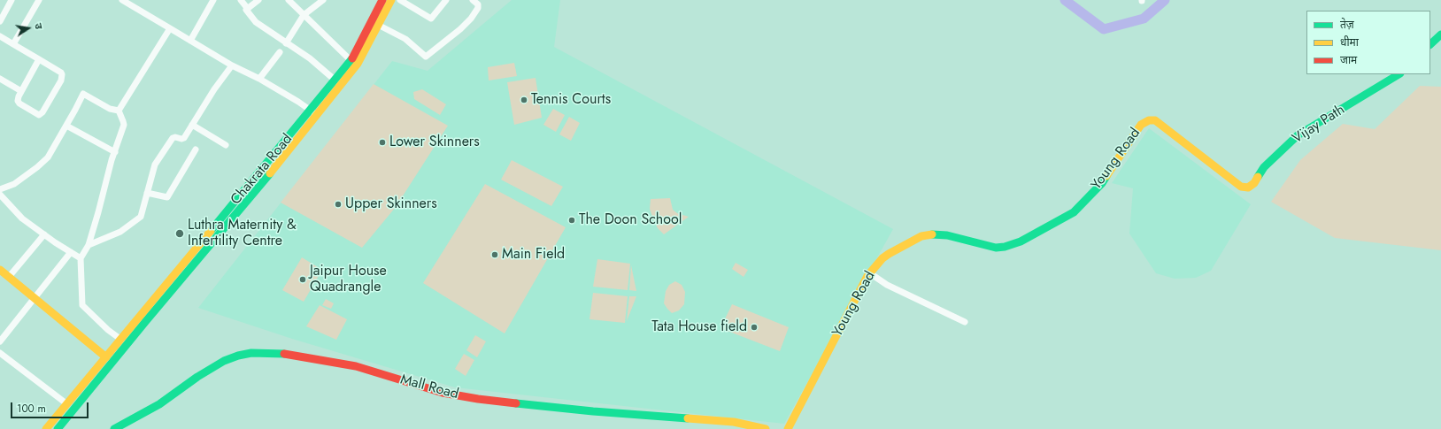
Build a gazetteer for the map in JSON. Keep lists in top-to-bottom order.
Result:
{
  "streets": {
    "street": [
      "Vijay Path",
      "Young Road",
      "Chakrata Road",
      "Mall Road"
    ]
  },
  "crossings": [
    ["Vijay Path", "Young Road"]
  ],
  "places": [
    "Tennis Courts",
    "Lower Skinners",
    "Upper Skinners",
    "The Doon School",
    "Luthra Maternity & Infertility Centre",
    "Main Field",
    "Jaipur House Quadrangle",
    "Tata House field"
  ],
  "legend": ["तेज़", "धीमा", "जाम"],
  "scale_bar": "100 m",
  "north": "right"
}
